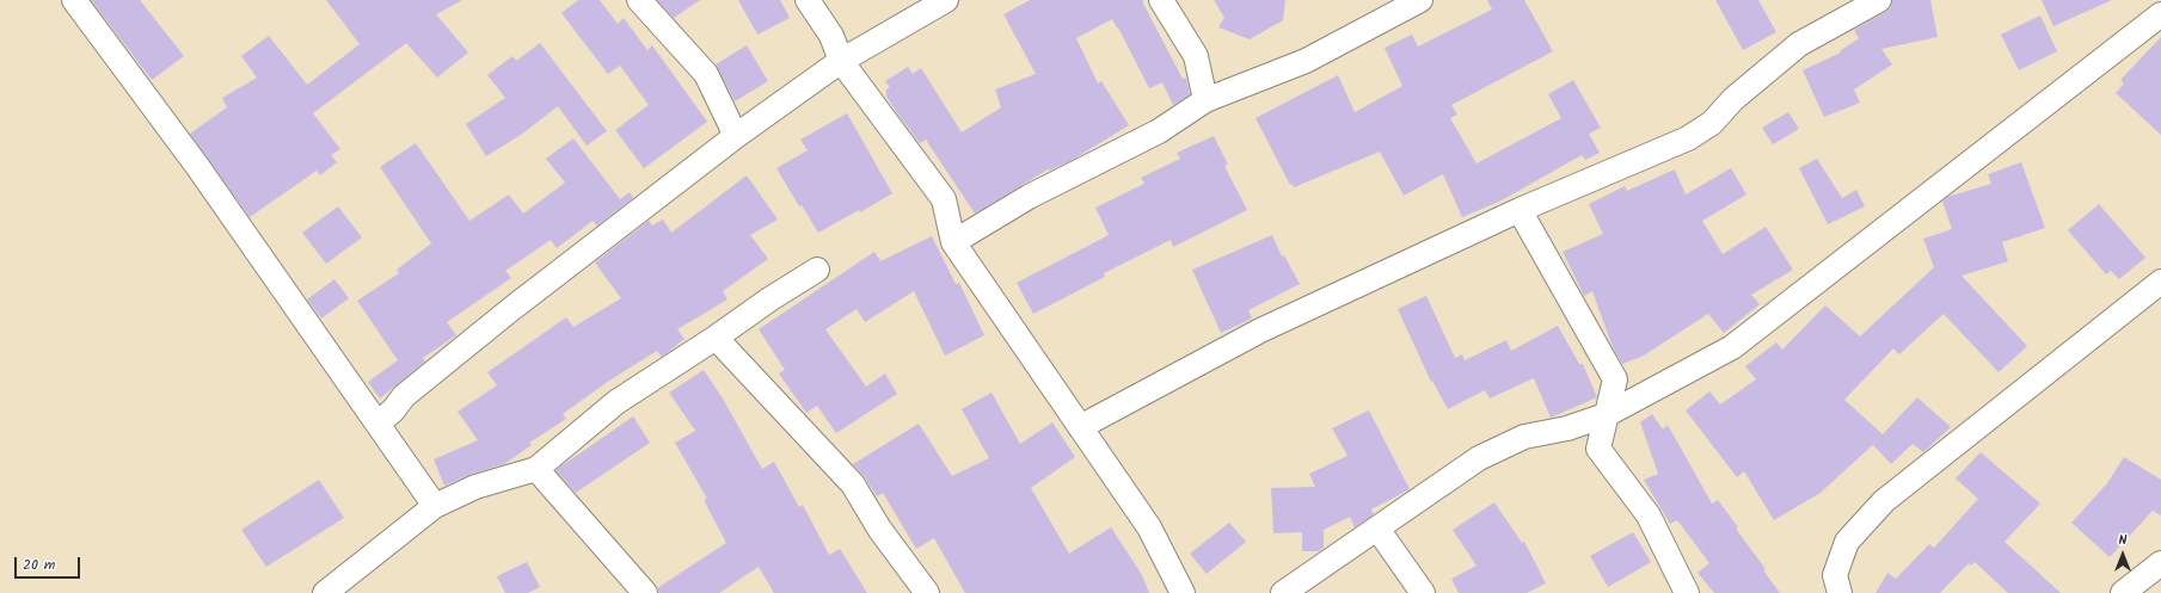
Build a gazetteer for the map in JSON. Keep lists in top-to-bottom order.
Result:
{
  "scale_bar": "20 m",
  "north": "top"
}
